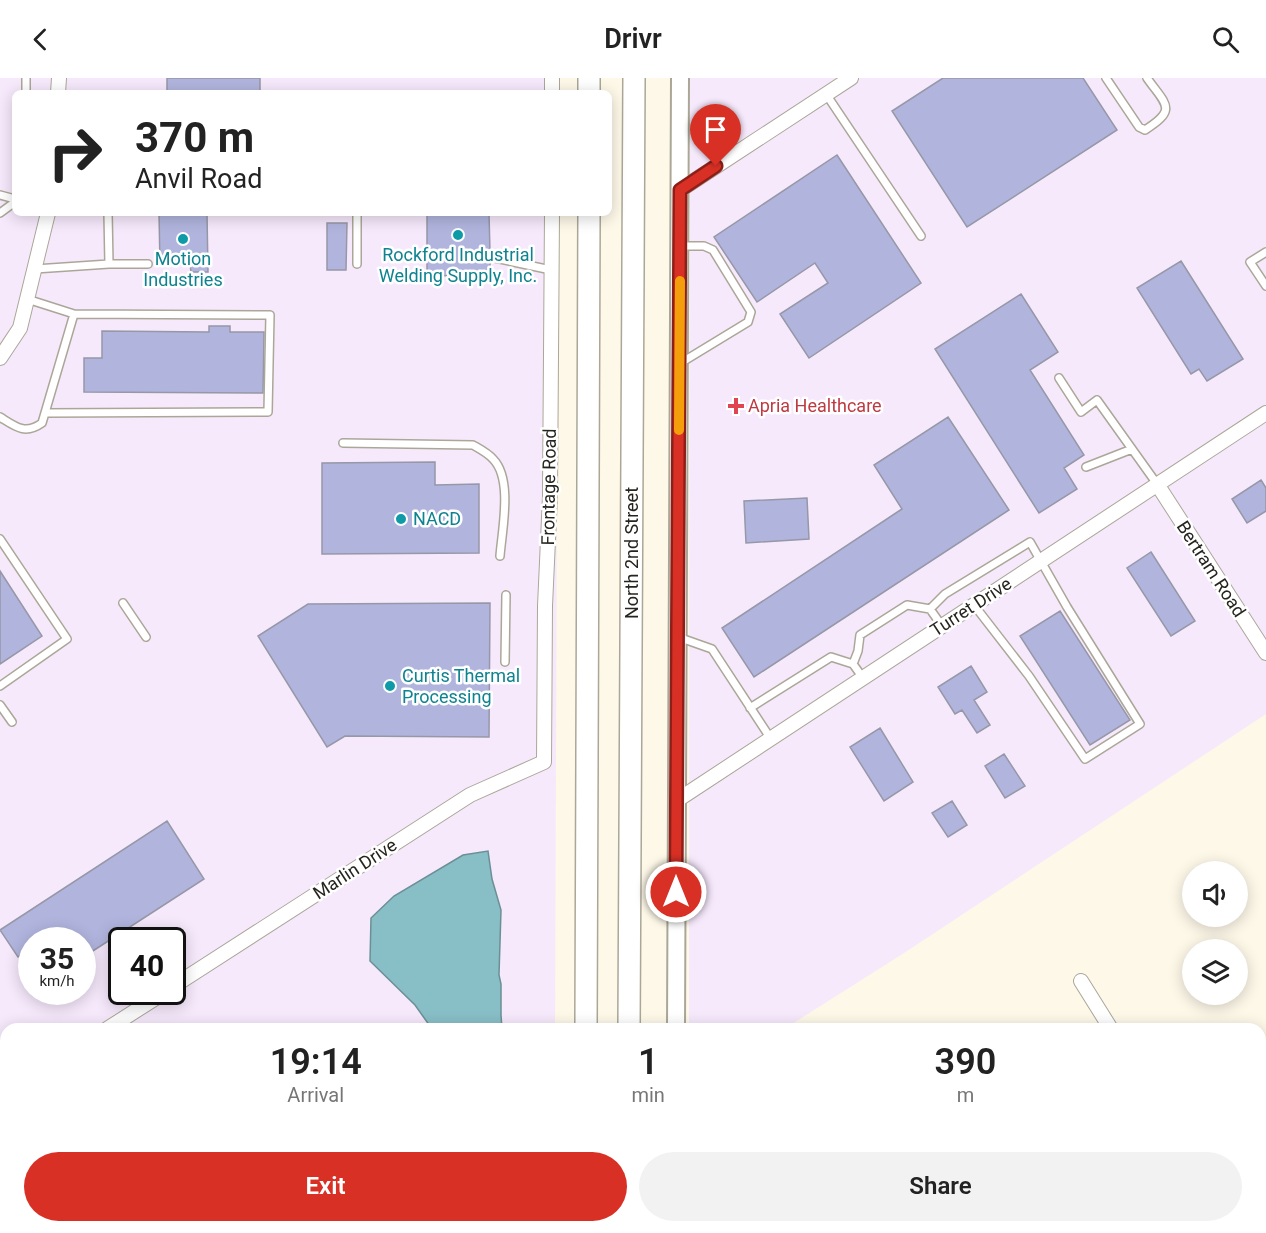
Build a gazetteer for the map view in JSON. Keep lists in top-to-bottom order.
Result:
{
  "streets": {
    "main road": ["North 2nd Street"],
    "street": [
      "Frontage Road",
      "Bertram Road",
      "Turret Drive",
      "Marlin Drive"
    ]
  },
  "crossings": [
    ["Frontage Road", "Marlin Drive"],
    ["Bertram Road", "Turret Drive"]
  ],
  "places": {
    "other": [
      "Rockford Industrial Welding Supply, Inc.",
      "Motion Industries",
      "NACD",
      "Curtis Thermal Processing"
    ],
    "health": ["Apria Healthcare"]
  },
  "page": {
    "header": "Drivr",
    "turn": ["370 m", "Anvil Road"],
    "speed": "35 km/h",
    "limit": "40",
    "eta": [
      "19:14",
      "Arrival",
      "1",
      "min",
      "390",
      "m"
    ],
    "buttons": ["Exit", "Share"]
  }
}
